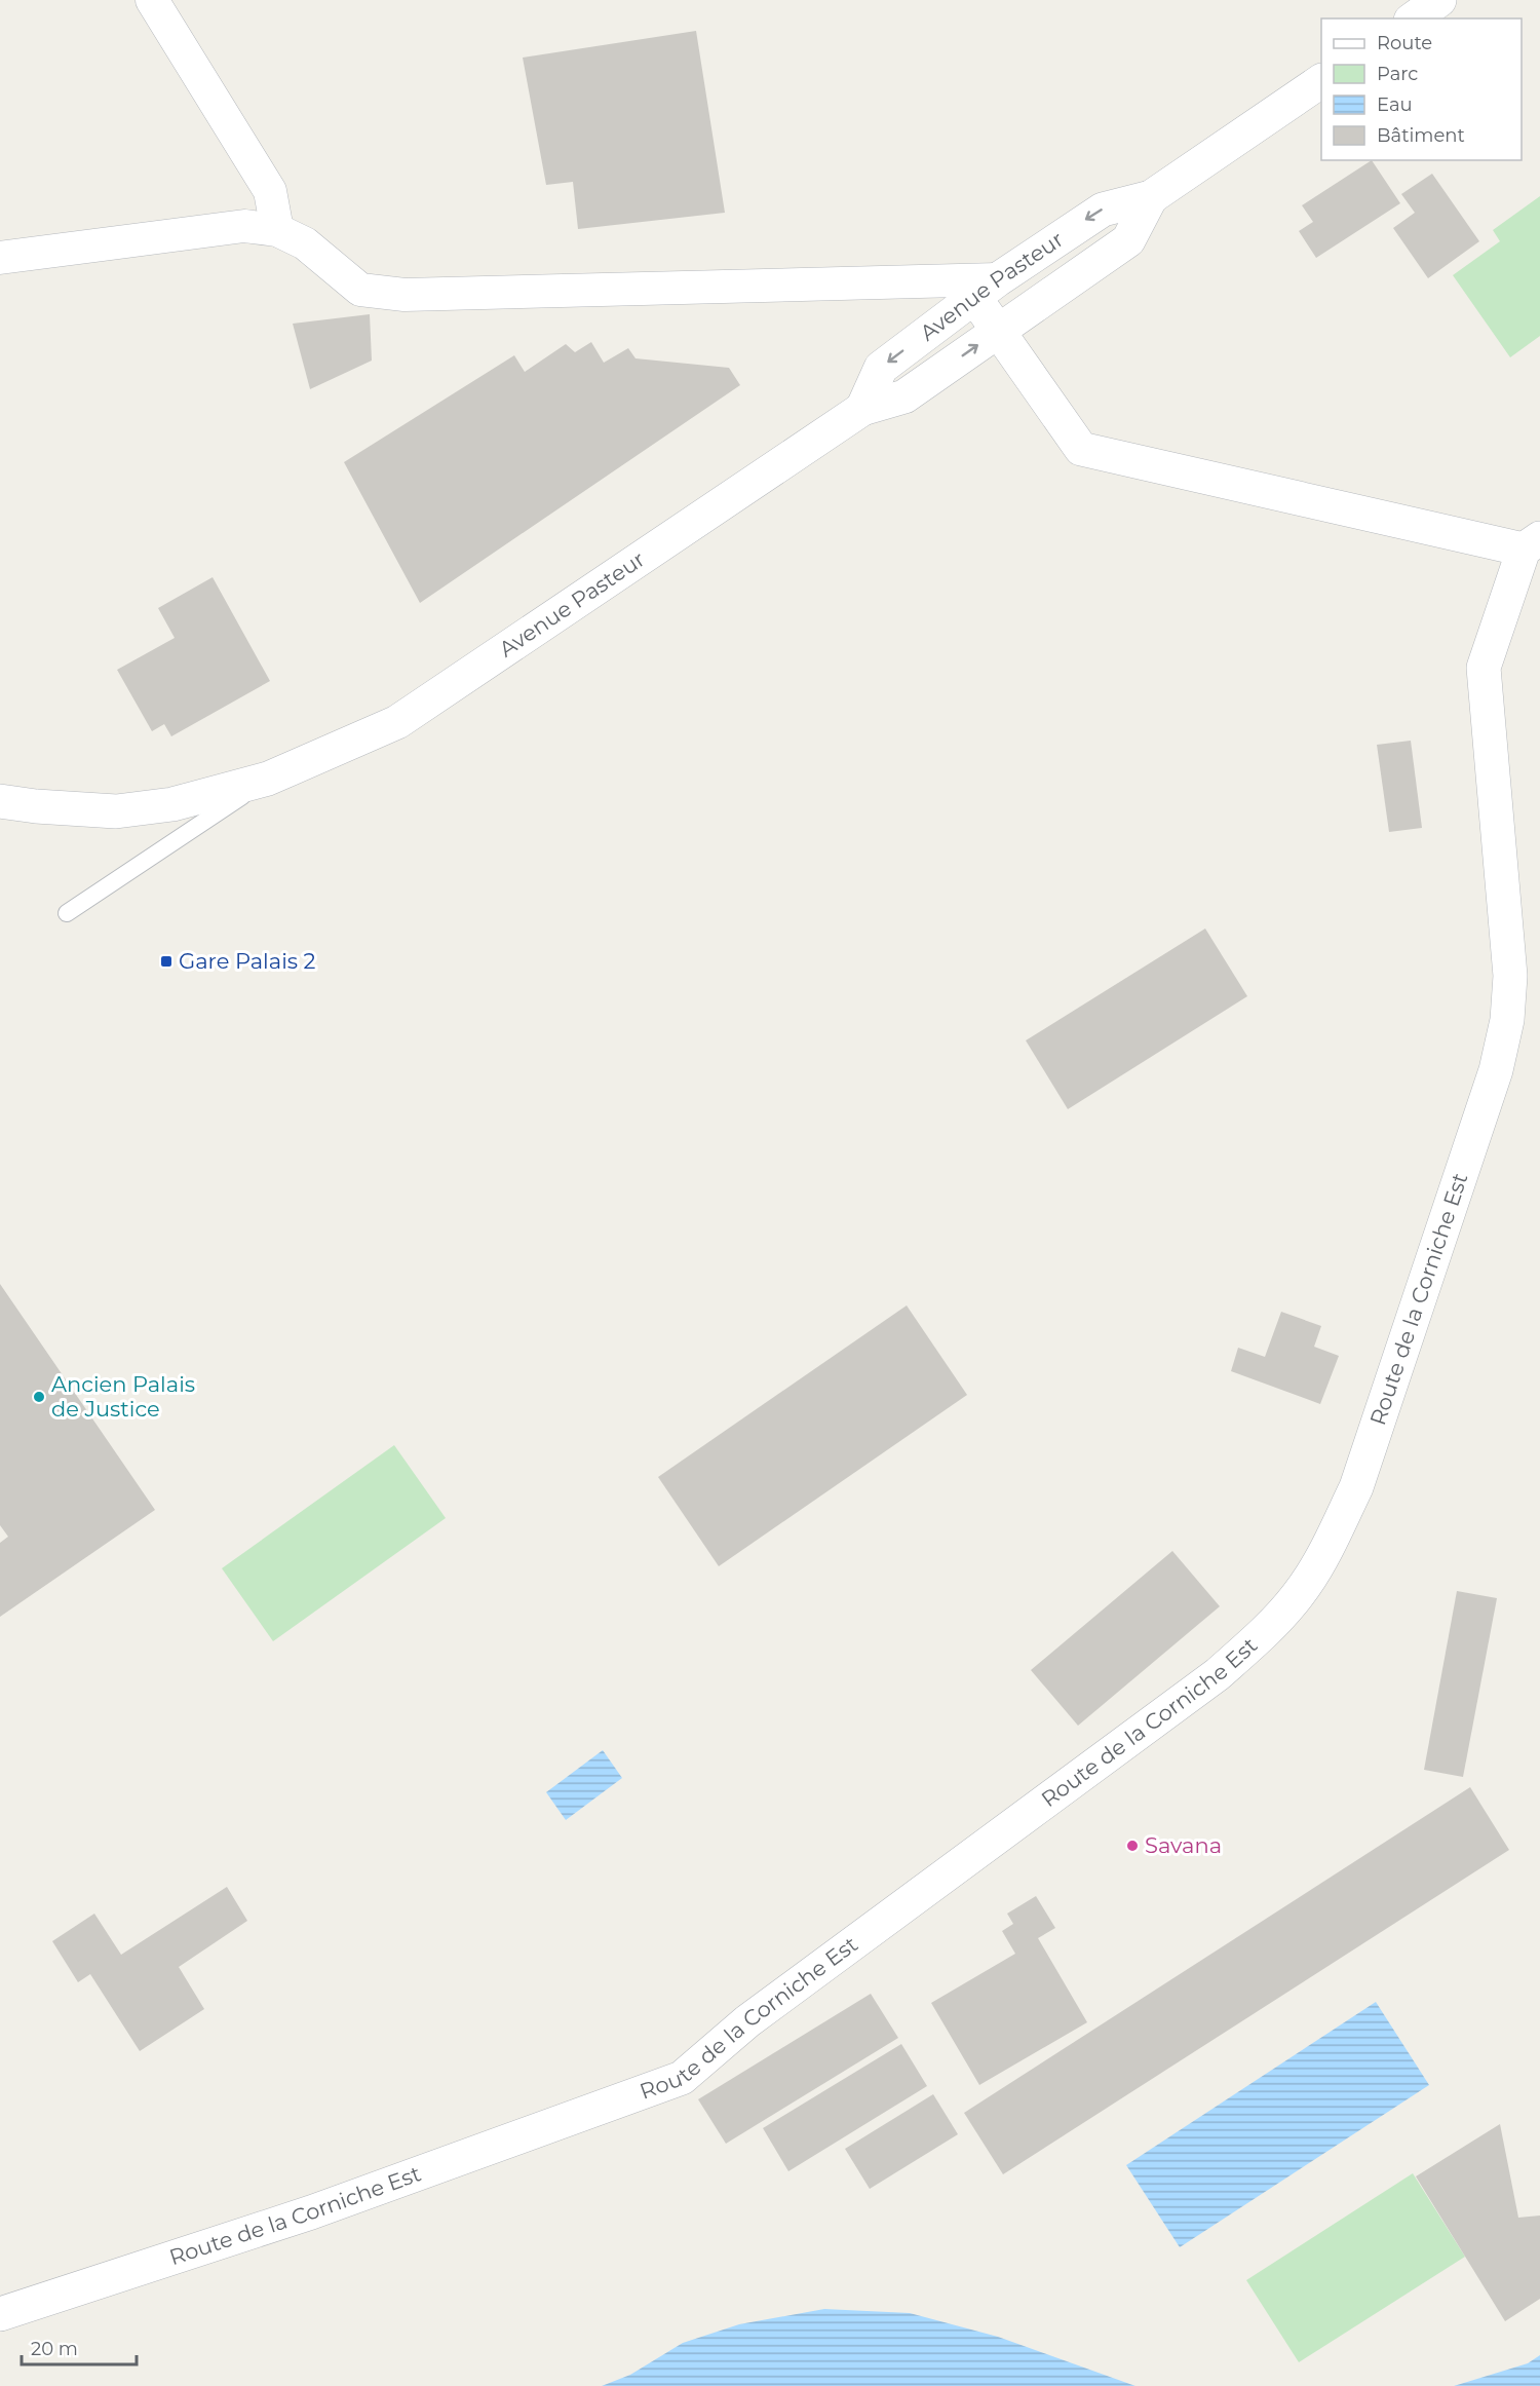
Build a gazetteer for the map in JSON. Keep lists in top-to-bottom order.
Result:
{
  "streets": {
    "street": ["Avenue Pasteur", "Route de la Corniche Est"]
  },
  "places": {
    "transit": ["Gare Palais 2"],
    "other": ["Ancien Palais de Justice", "Savana"]
  },
  "legend": [
    "Route",
    "Parc",
    "Eau",
    "Bâtiment"
  ],
  "scale_bar": "20 m"
}
